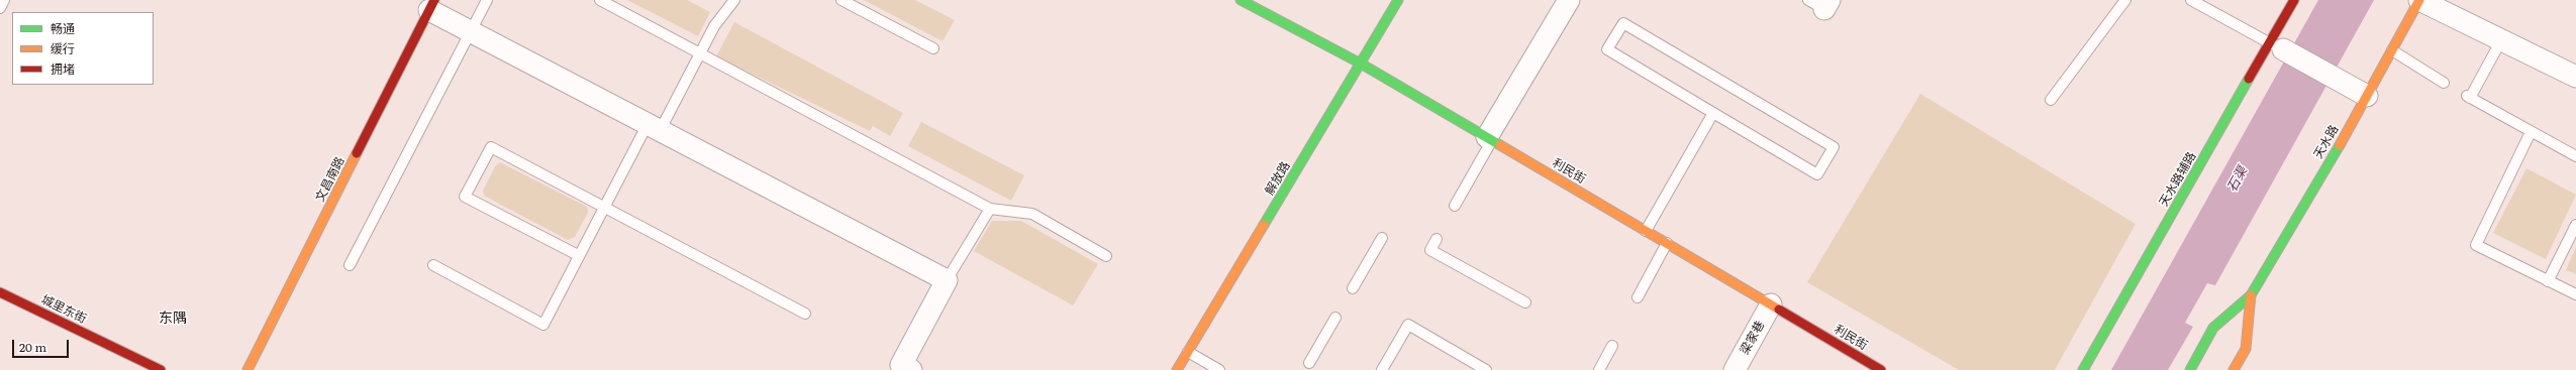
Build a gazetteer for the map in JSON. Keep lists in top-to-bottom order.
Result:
{
  "streets": {
    "street": [
      "天水路",
      "利民街",
      "解放路",
      "文昌南路",
      "天水路辅路",
      "城里东街",
      "梁家巷"
    ]
  },
  "crossings": [
    ["利民街", "解放路"],
    ["利民街", "梁家巷"]
  ],
  "districts": ["东隅"],
  "water": ["石渠"],
  "legend": ["畅通", "缓行", "拥堵"],
  "scale_bar": "20 m"
}
